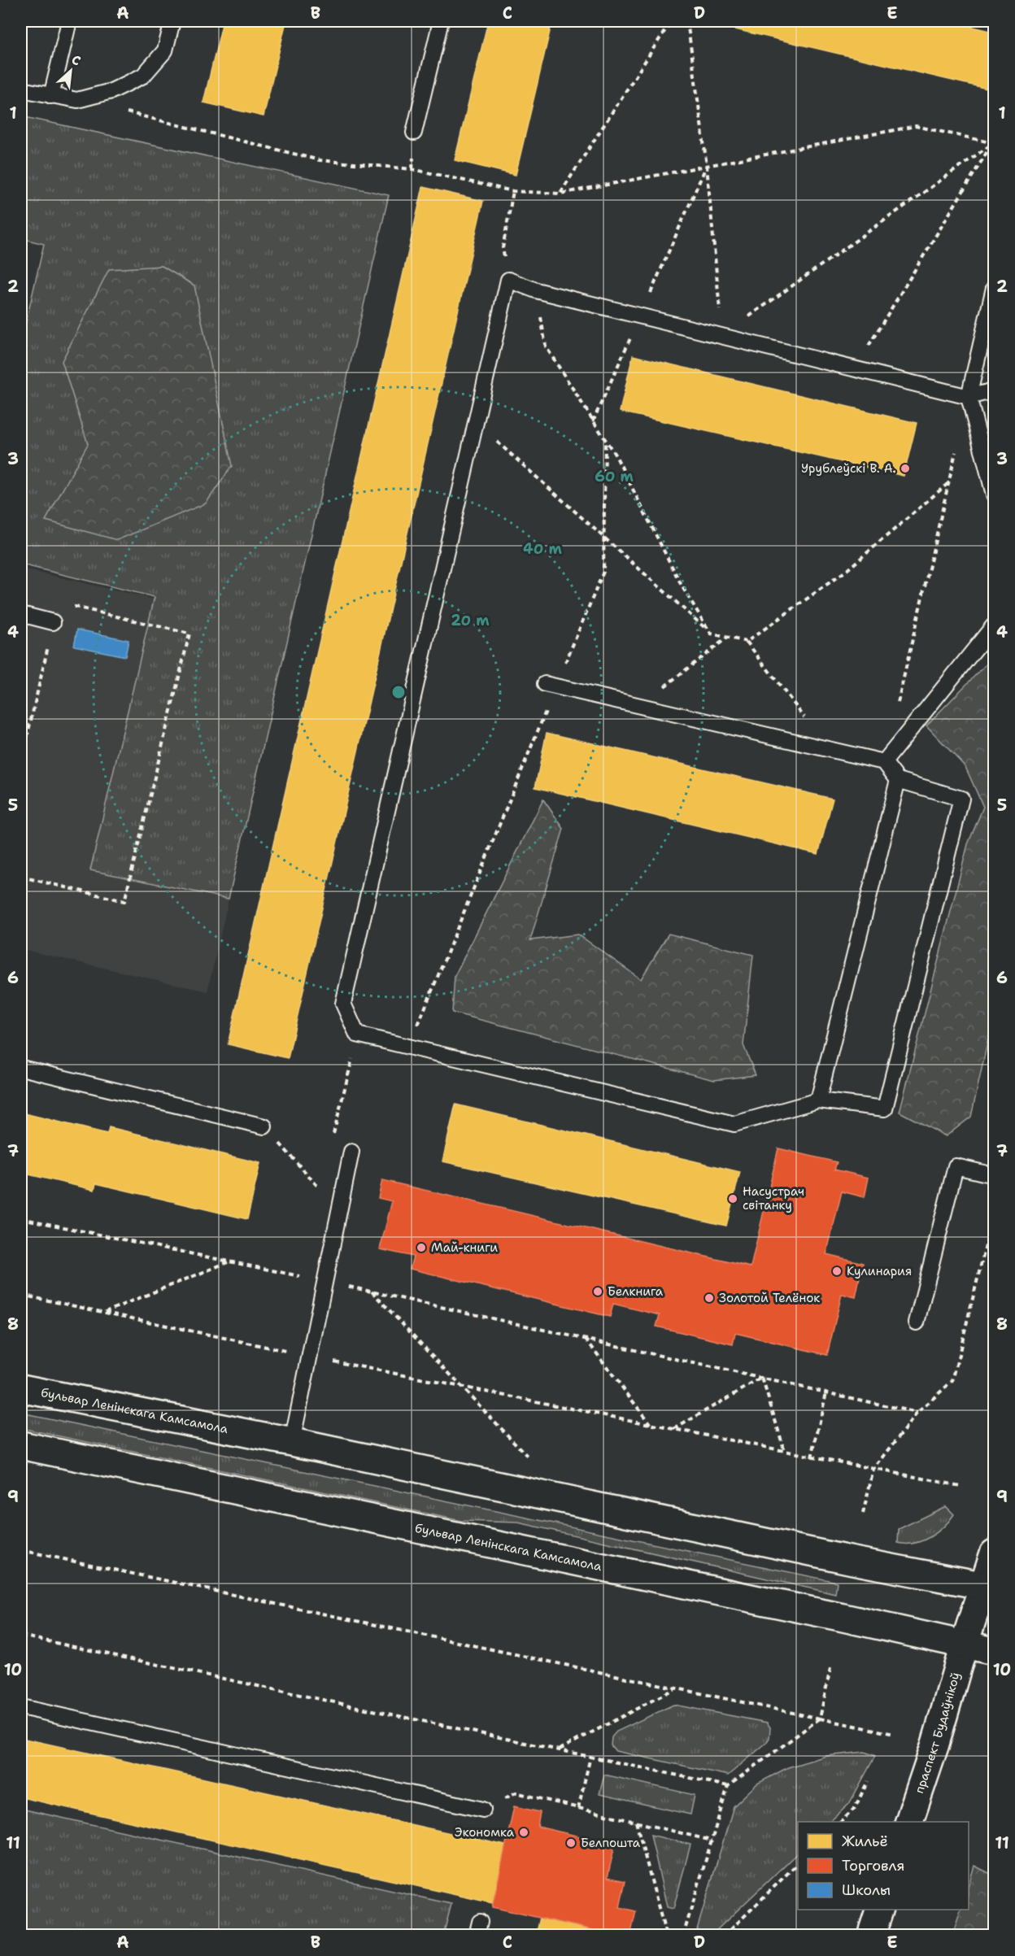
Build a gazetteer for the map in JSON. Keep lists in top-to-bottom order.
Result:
{
  "streets": {
    "main road": ["бульвар Ленінскага Камсамола", "праспект Будаўнікоў"]
  },
  "crossings": [
    ["бульвар Ленінскага Камсамола", "праспект Будаўнікоў"]
  ],
  "places": [
    "Урублеўскі В. А.",
    "Насустрач світанку",
    "Май-книги",
    "Кулинария",
    "Белкнига",
    "Золотой Телёнок",
    "Экономка",
    "Белпошта"
  ],
  "legend": ["Жильё", "Торговля", "Школы"],
  "north": "top right",
  "grid": {
    "columns": [
      "A",
      "B",
      "C",
      "D",
      "E"
    ],
    "rows": [
      "1",
      "2",
      "3",
      "4",
      "5",
      "6",
      "7",
      "8",
      "9",
      "10",
      "11"
    ]
  },
  "rings": ["60 m", "40 m", "20 m"]
}
